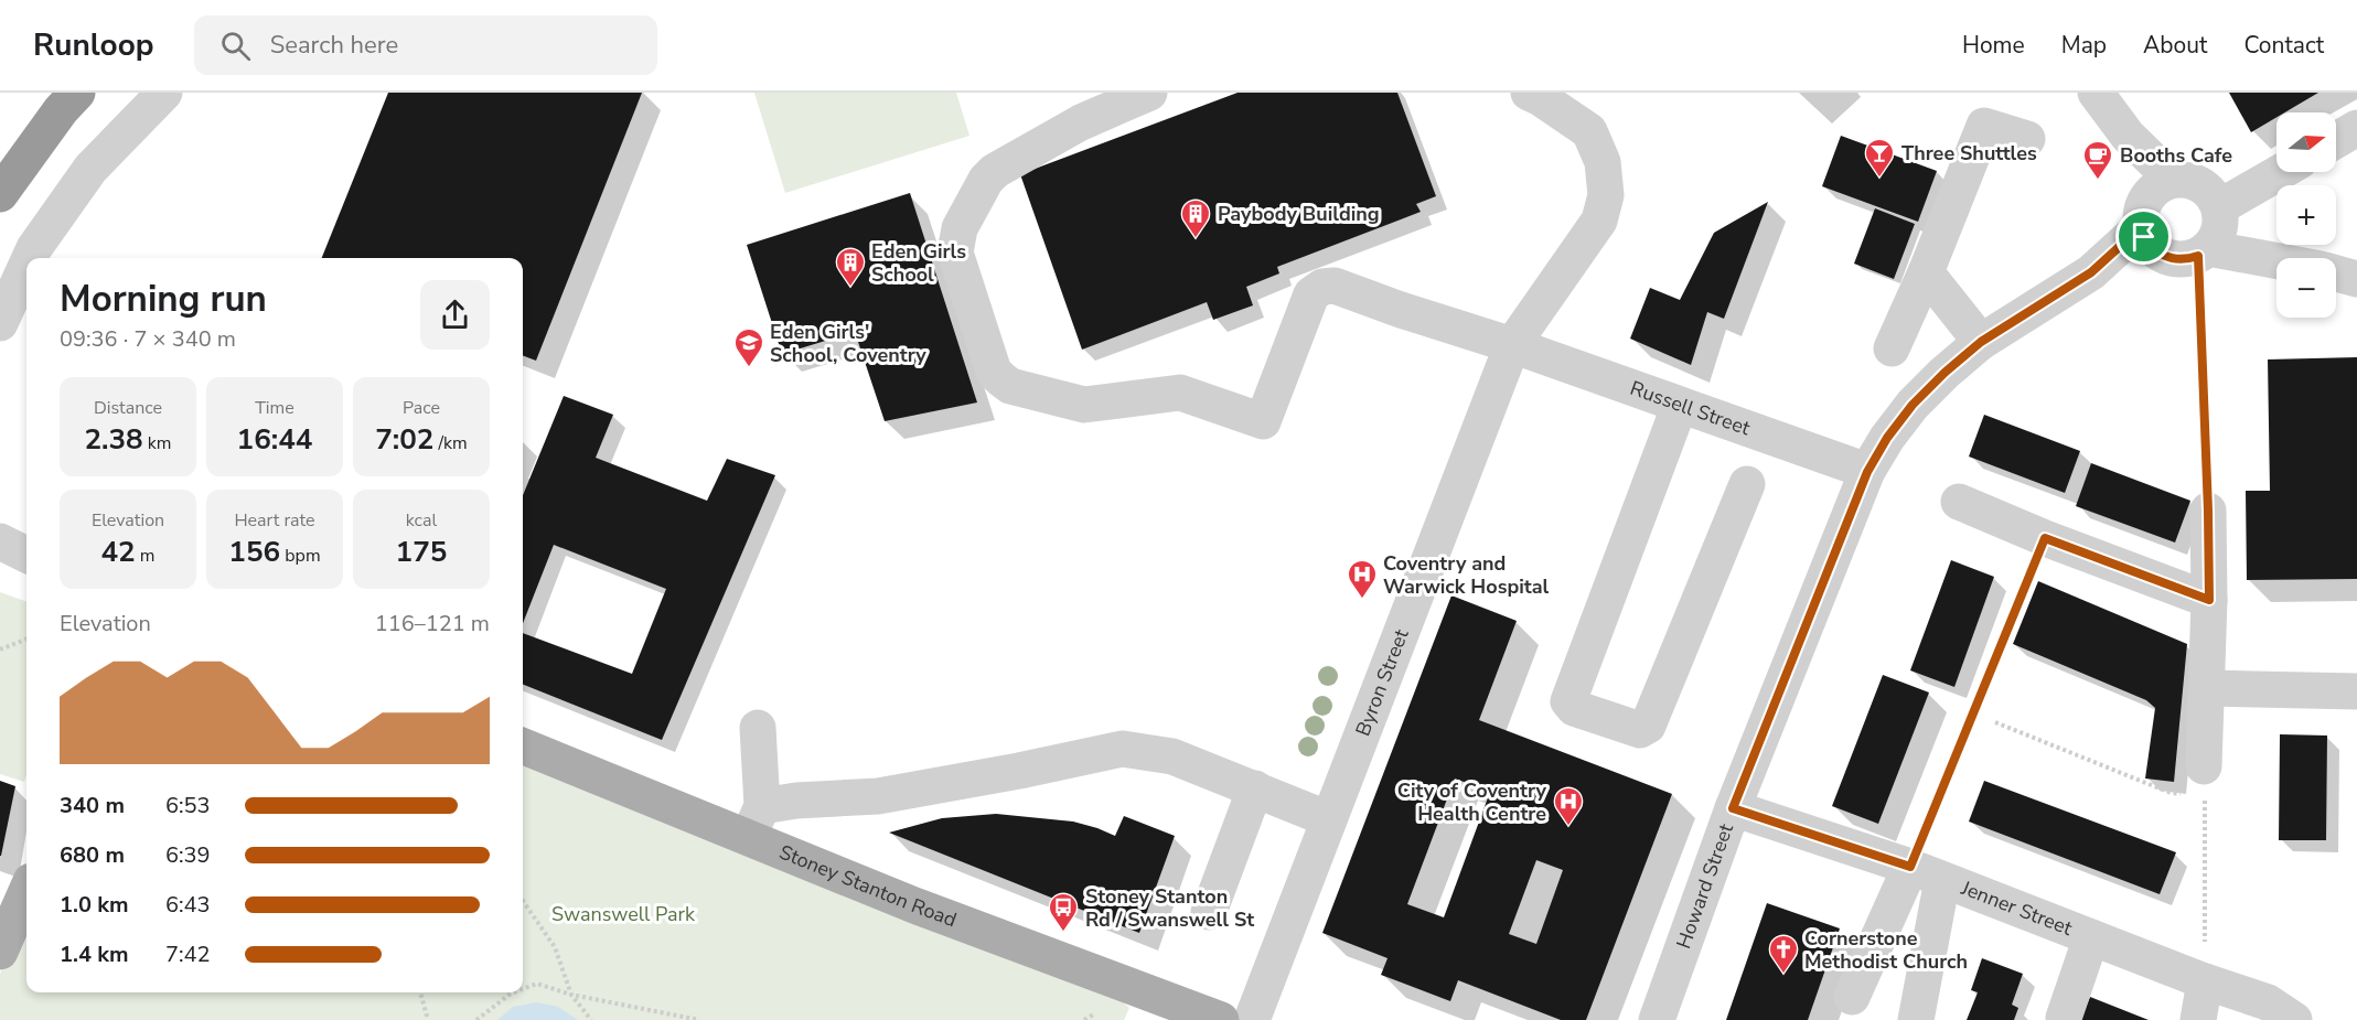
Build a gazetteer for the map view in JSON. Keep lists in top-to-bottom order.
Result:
{
  "streets": {
    "main road": ["Stoney Stanton Road"],
    "street": [
      "Russell Street",
      "Byron Street",
      "Howard Street",
      "Jenner Street"
    ]
  },
  "crossings": [
    ["Russell Street", "Byron Street"],
    ["Russell Street", "Howard Street"],
    ["Howard Street", "Jenner Street"]
  ],
  "parks": ["Swanswell Park"],
  "places": {
    "bar": ["Three Shuttles"],
    "cafe": ["Booths Cafe"],
    "building": ["Paybody Building", "Eden Girls School"],
    "school or university": ["Eden Girls' School, Coventry"],
    "hospital": ["Coventry and Warwick Hospital", "City of Coventry Health Centre"],
    "bus stop": ["Stoney Stanton Rd / Swanswell St"],
    "church": ["Cornerstone Methodist Church"]
  },
  "north": "right",
  "page": {
    "header": "Runloop",
    "search": "Search here",
    "nav": [
      "Home",
      "Map",
      "About",
      "Contact"
    ],
    "map_buttons": ["+", "−"],
    "heading": ["Morning run", "09:36 · 7 × 340 m"],
    "stats": [
      ["Distance", "2.38 km"],
      ["Time", "16:44"],
      ["Pace", "7:02 /km"],
      ["Elevation", "42 m"],
      ["Heart rate", "156 bpm"],
      ["kcal", "175"]
    ],
    "chart": ["Elevation", "116–121 m"],
    "list": [
      {
        "name": "340 m",
        "note": "6:53"
      },
      {
        "name": "680 m",
        "note": "6:39"
      },
      {
        "name": "1.0 km",
        "note": "6:43"
      },
      {
        "name": "1.4 km",
        "note": "7:42"
      }
    ]
  }
}
